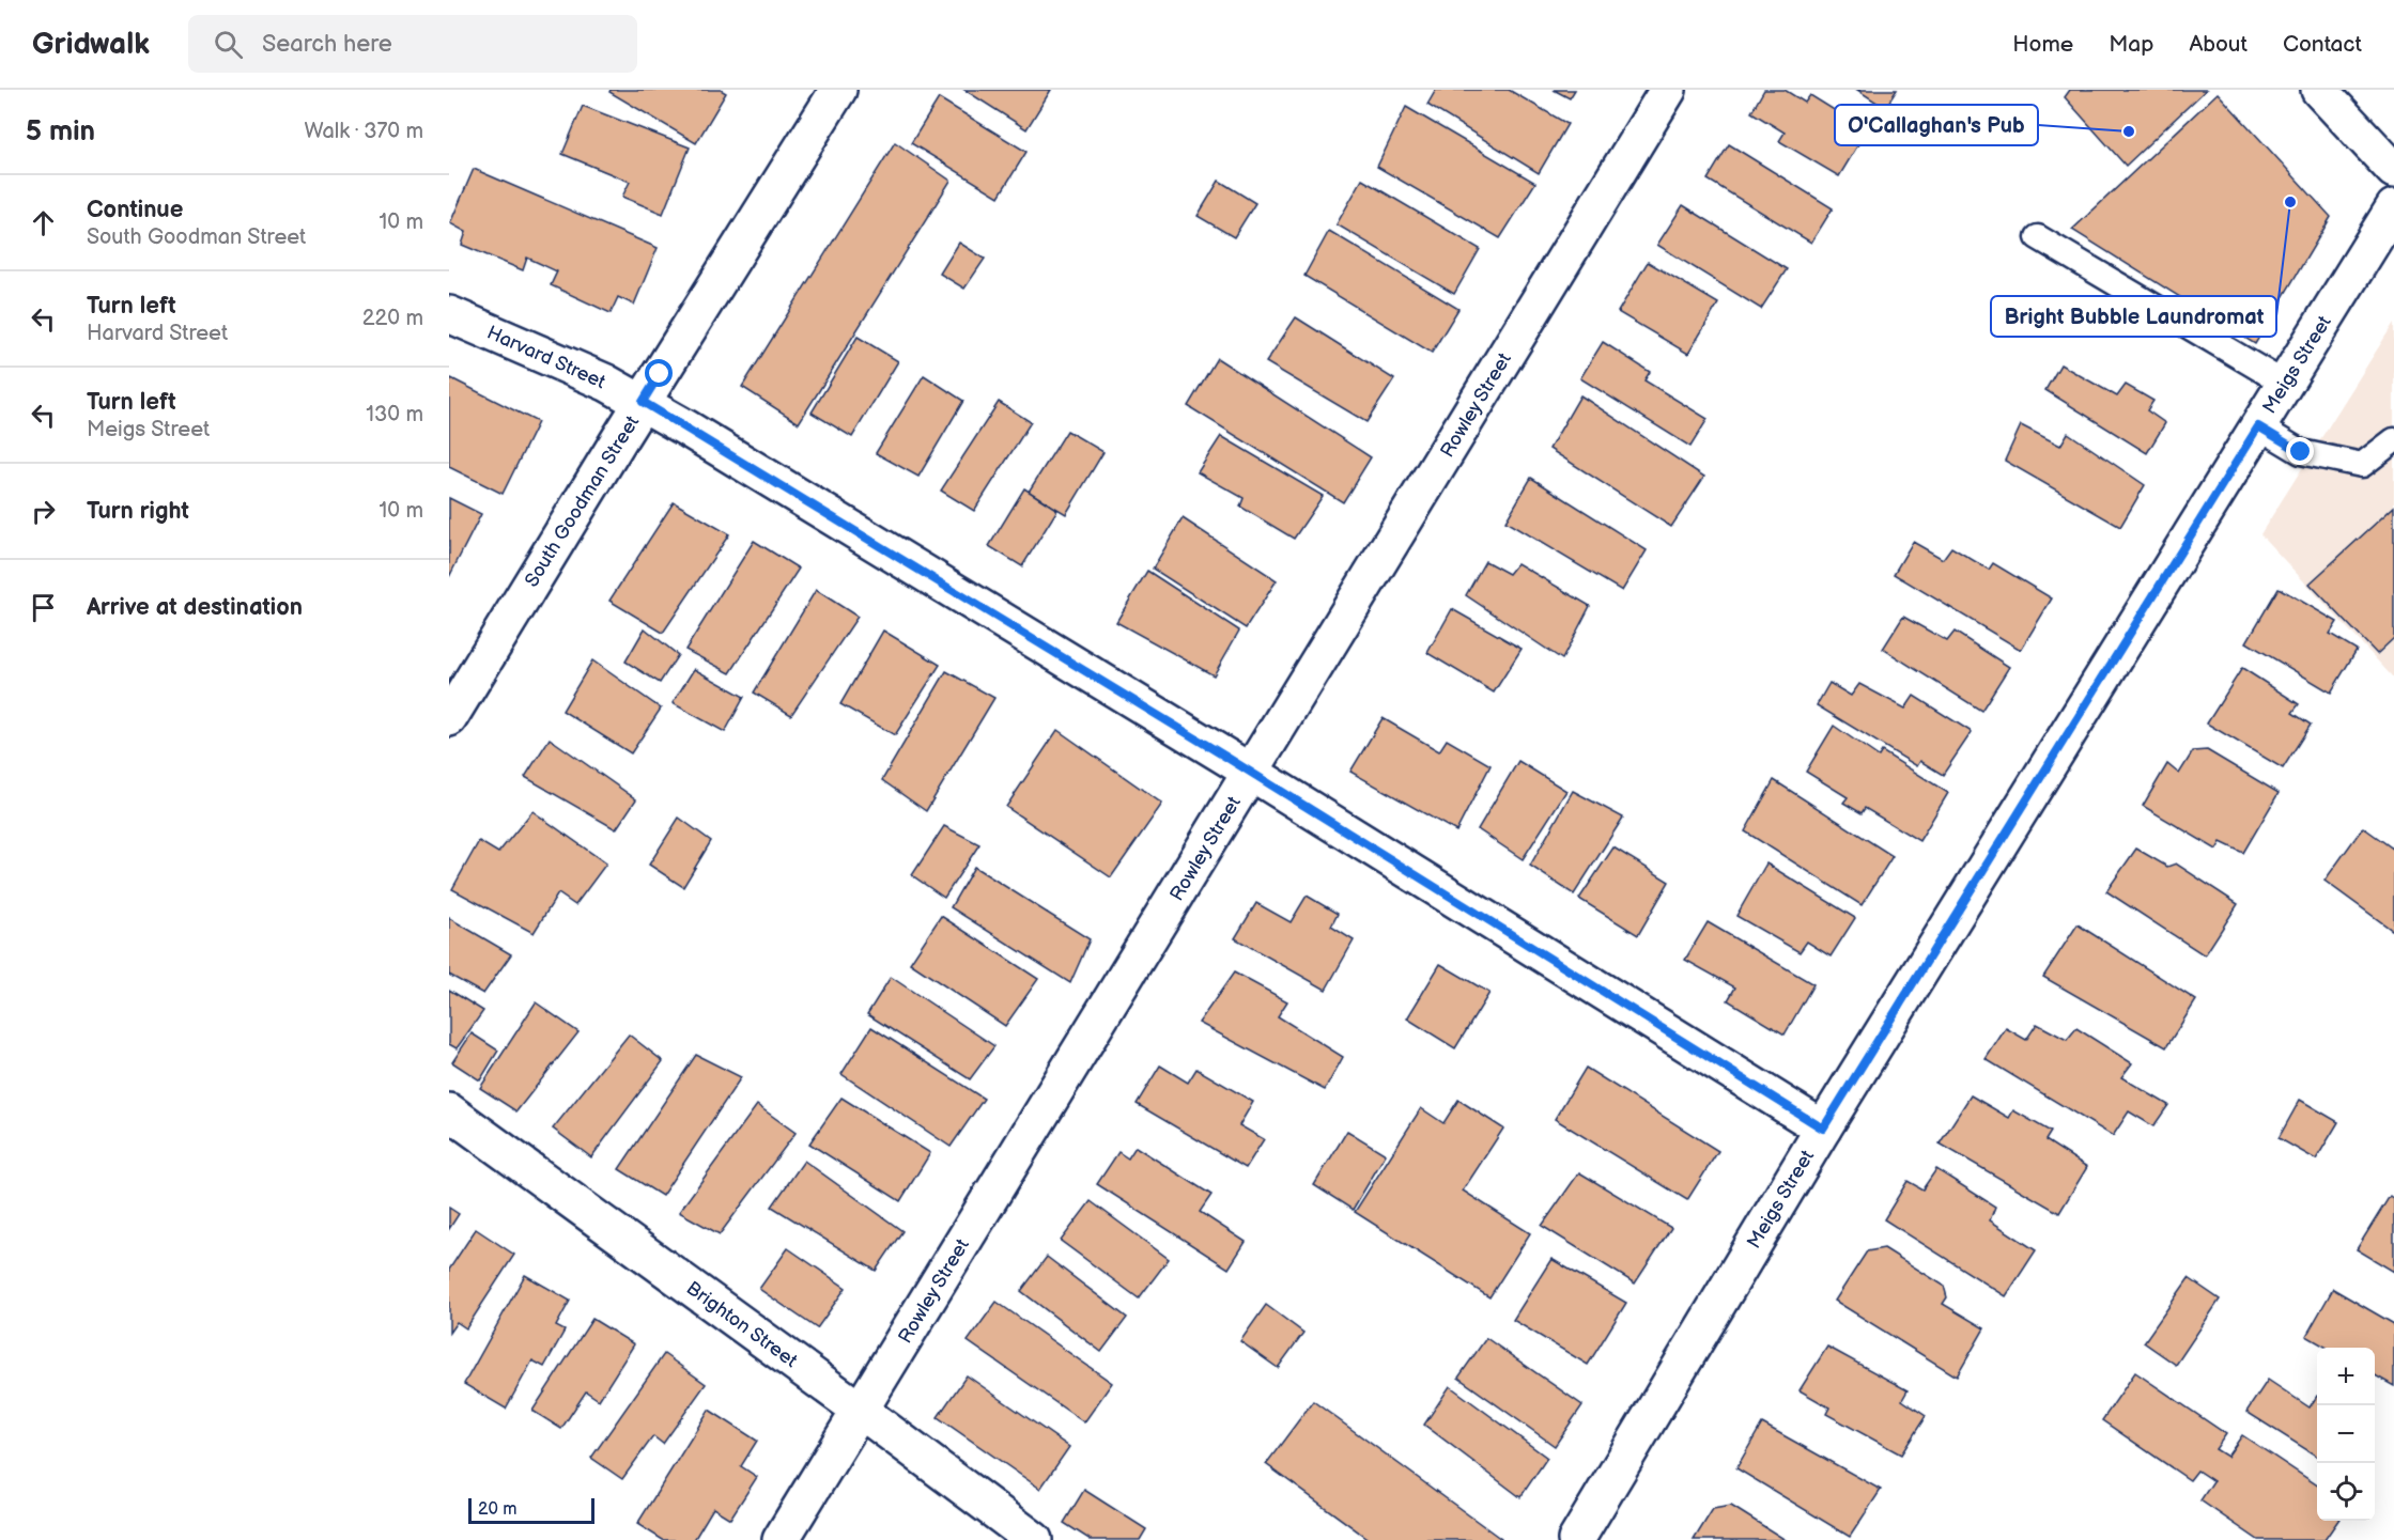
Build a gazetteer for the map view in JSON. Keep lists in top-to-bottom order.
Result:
{
  "streets": {
    "street": [
      "Harvard Street",
      "Meigs Street",
      "Rowley Street",
      "South Goodman Street",
      "Brighton Street"
    ]
  },
  "crossings": [
    ["Harvard Street", "Meigs Street"],
    ["Harvard Street", "Rowley Street"],
    ["Harvard Street", "South Goodman Street"],
    ["Rowley Street", "Brighton Street"]
  ],
  "places": ["O'Callaghan's Pub", "Bright Bubble Laundromat"],
  "scale_bar": "20 m",
  "page": {
    "header": "Gridwalk",
    "search": "Search here",
    "nav": [
      "Home",
      "Map",
      "About",
      "Contact"
    ],
    "heading": ["5 min", "Walk · 370 m"],
    "list": [
      ["Continue", "South Goodman Street", "10 m"],
      ["Turn left", "Harvard Street", "220 m"],
      ["Turn left", "Meigs Street", "130 m"],
      ["Turn right", "10 m"],
      "Arrive at destination"
    ],
    "map_buttons": ["+", "−"],
    "scale": "20 m"
  }
}
